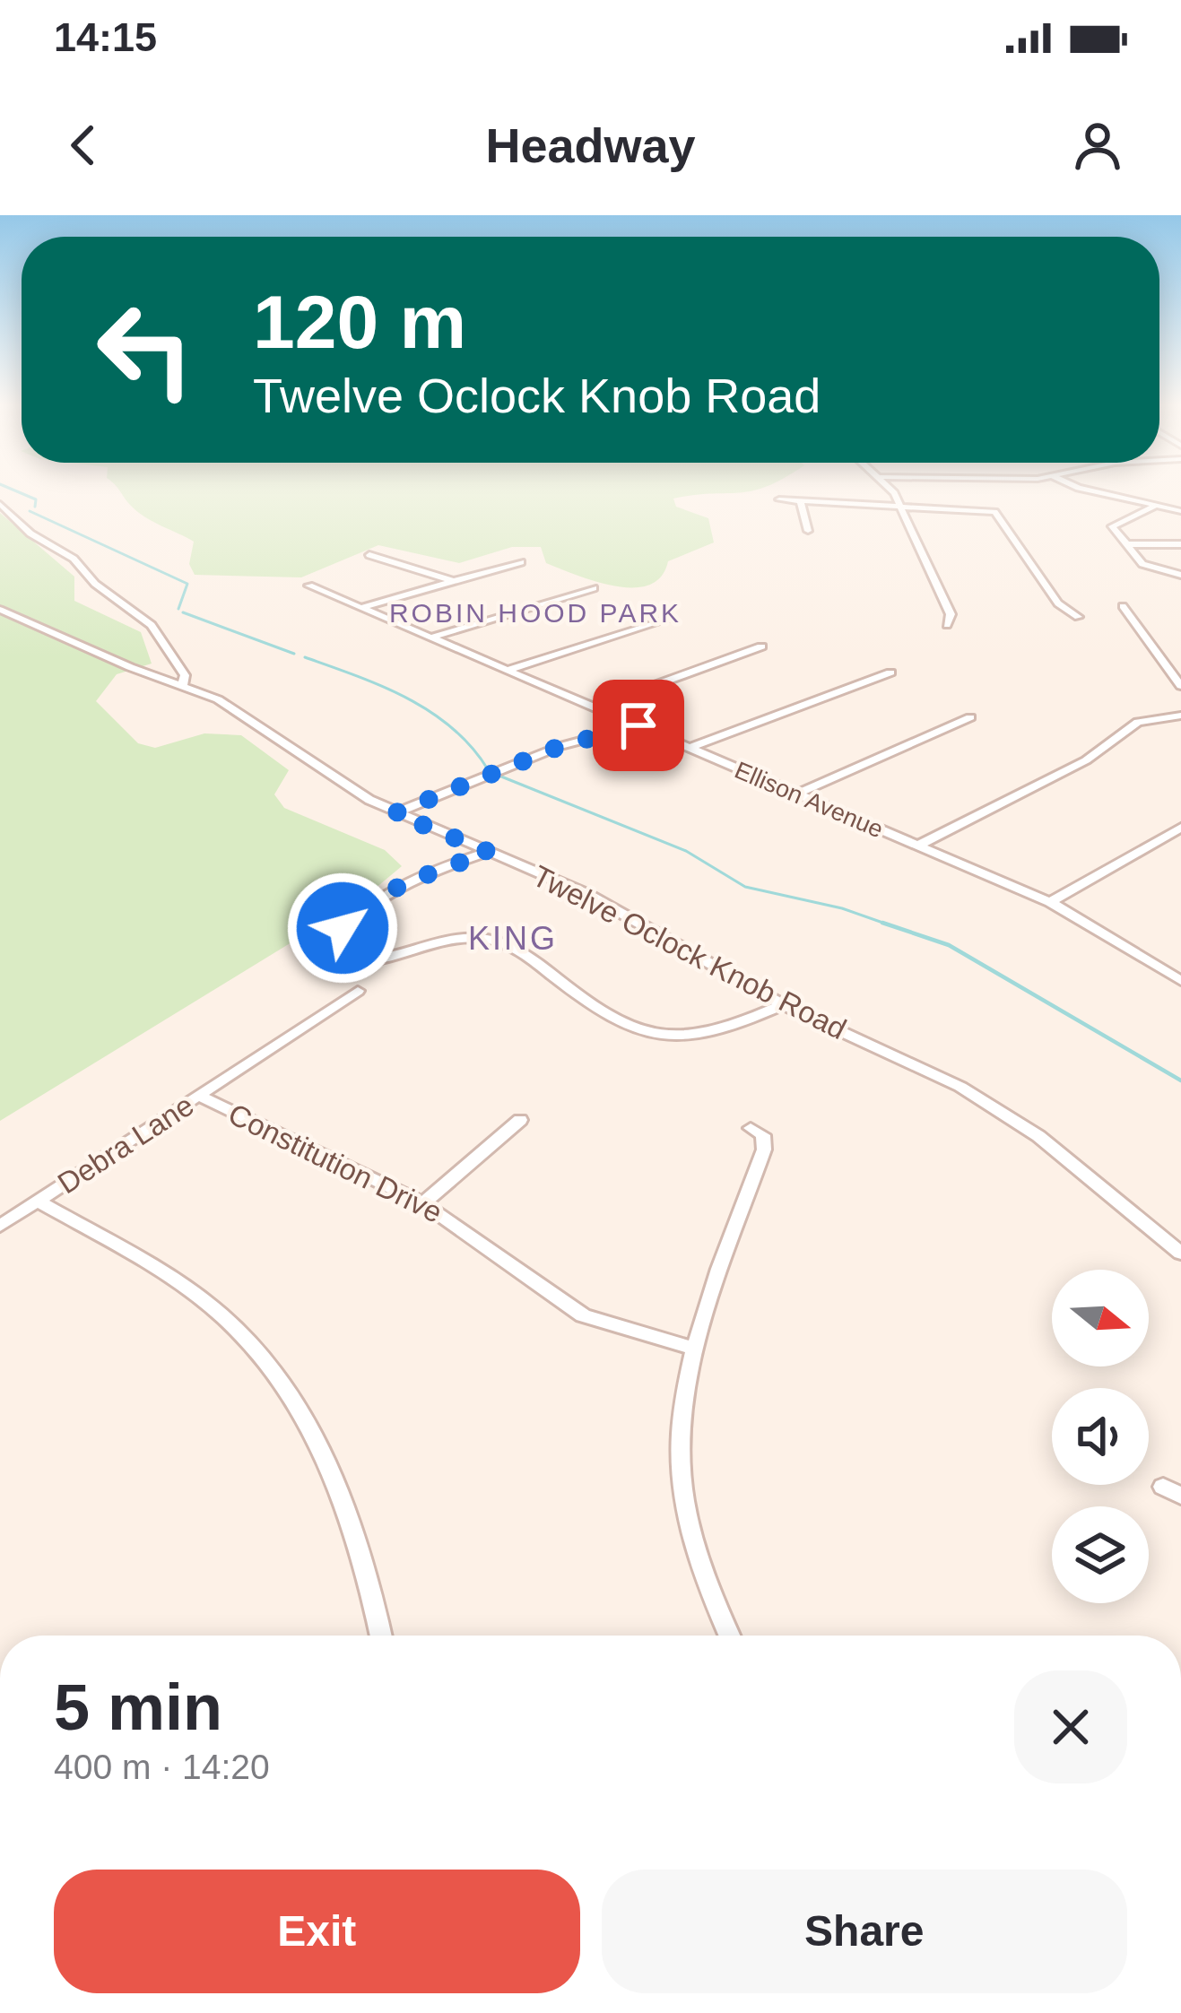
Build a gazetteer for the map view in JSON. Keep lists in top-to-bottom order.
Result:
{
  "streets": {
    "street": [
      "Ellison Avenue",
      "Twelve Oclock Knob Road",
      "Debra Lane",
      "Constitution Drive"
    ]
  },
  "crossings": [
    ["Debra Lane", "Constitution Drive"]
  ],
  "districts": ["ROBIN HOOD PARK", "KING"],
  "north": "right",
  "page": {
    "status": "14:15",
    "header": "Headway",
    "turn": ["120 m", "Twelve Oclock Knob Road"],
    "heading": ["5 min", "400 m · 14:20"],
    "buttons": ["Exit", "Share"]
  }
}
